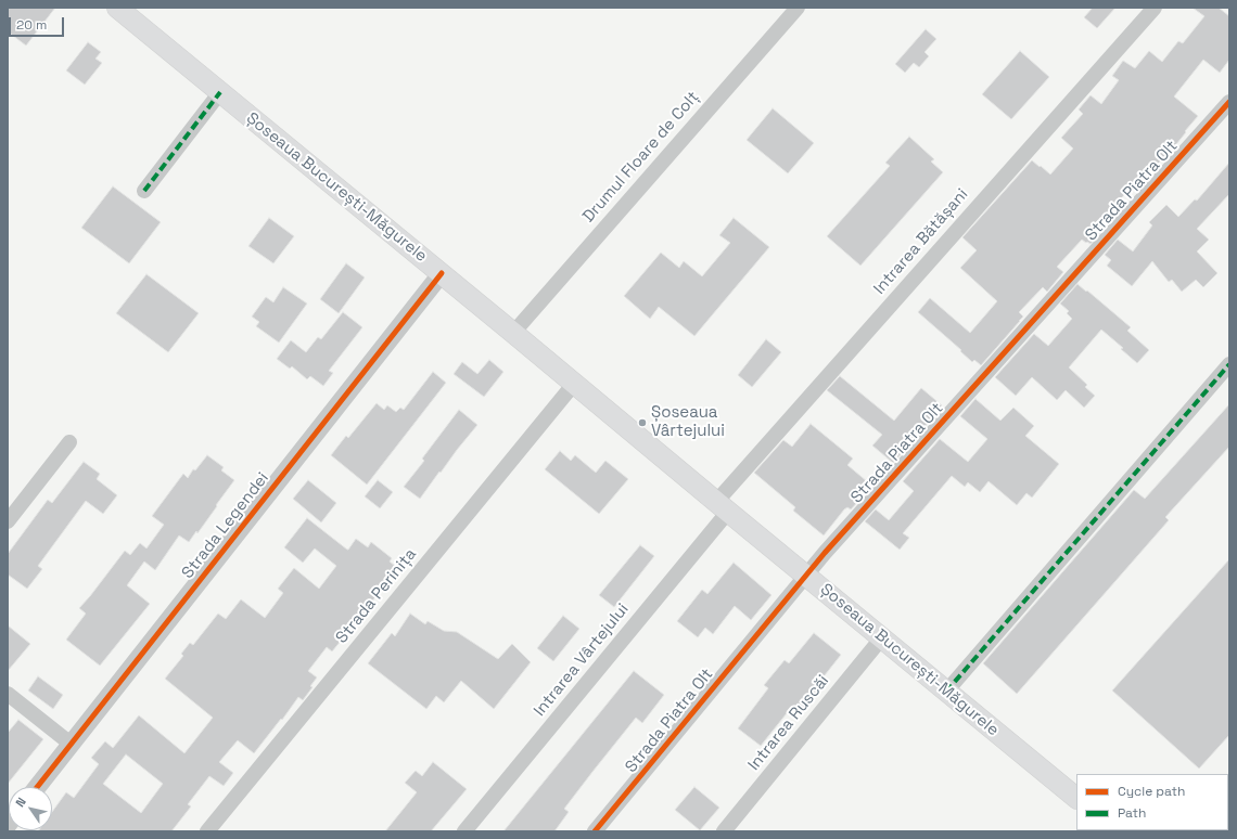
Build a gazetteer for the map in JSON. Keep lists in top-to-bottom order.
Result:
{
  "streets": {
    "main road": ["Șoseaua București-Măgurele"],
    "street": [
      "Drumul Floare de Colț",
      "Strada Piatra Olt",
      "Intrarea Bătășani",
      "Strada Legendei",
      "Strada Perinița",
      "Intrarea Vârtejului",
      "Intrarea Ruscăi"
    ]
  },
  "crossings": [
    ["Drumul Floare de Colț", "Șoseaua București-Măgurele"],
    ["Șoseaua București-Măgurele", "Strada Piatra Olt"],
    ["Șoseaua București-Măgurele", "Intrarea Bătășani"],
    ["Șoseaua București-Măgurele", "Strada Legendei"],
    ["Șoseaua București-Măgurele", "Strada Perinița"],
    ["Șoseaua București-Măgurele", "Intrarea Vârtejului"],
    ["Șoseaua București-Măgurele", "Intrarea Ruscăi"],
    ["Intrarea Bătășani", "Intrarea Vârtejului"]
  ],
  "places": ["Șoseaua Vârtejului"],
  "legend": ["Cycle path", "Path"],
  "scale_bar": "20 m",
  "north": "top left"
}
